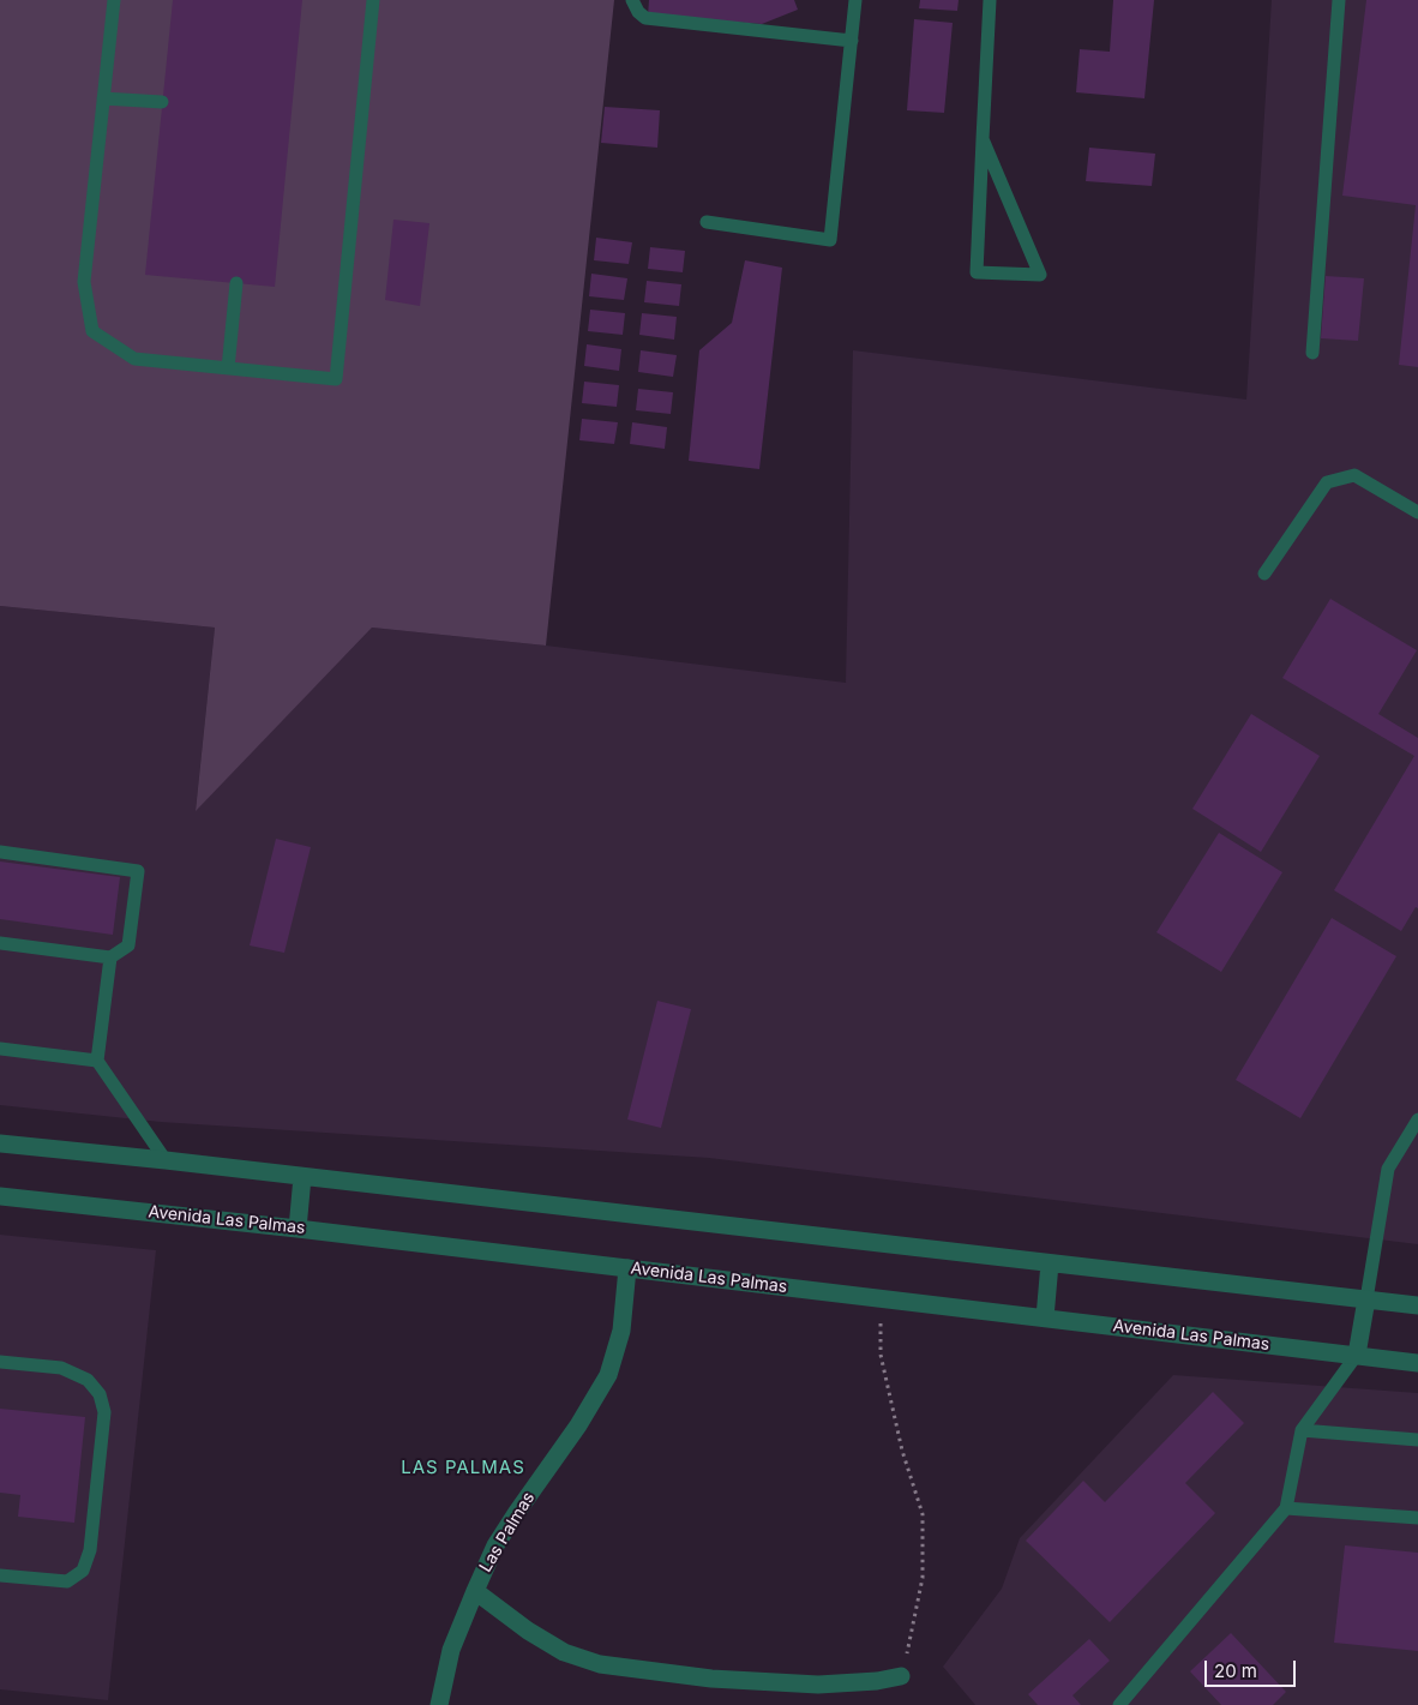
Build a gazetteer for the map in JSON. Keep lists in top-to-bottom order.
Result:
{
  "streets": {
    "street": ["Avenida Las Palmas", "Las Palmas"]
  },
  "crossings": [
    ["Avenida Las Palmas", "Las Palmas"]
  ],
  "districts": ["LAS PALMAS"],
  "scale_bar": "20 m"
}
